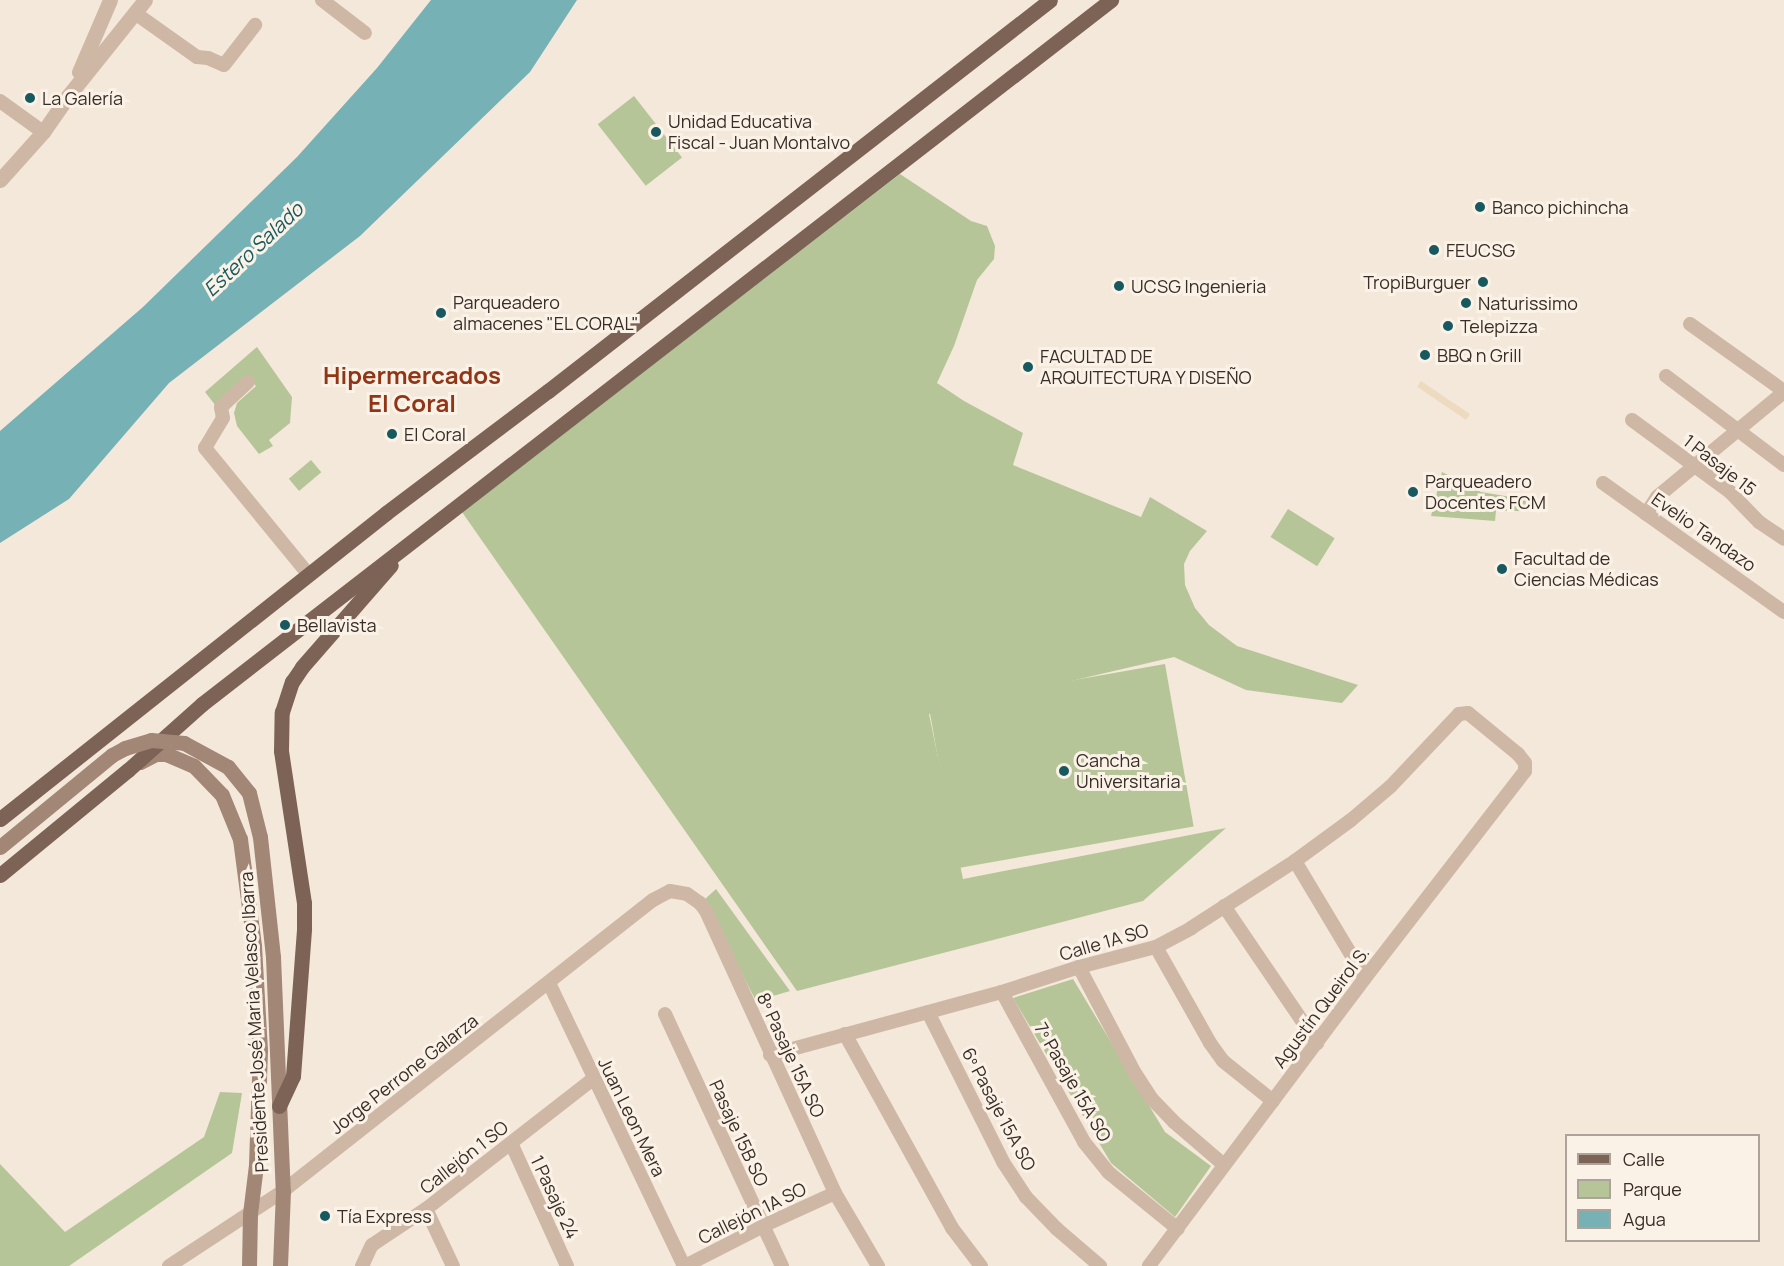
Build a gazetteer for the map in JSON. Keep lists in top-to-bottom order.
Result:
{
  "streets": {
    "main road": ["Presidente José Maria Velasco Ibarra"],
    "street": [
      "1 Pasaje 15",
      "Evelio Tandazo",
      "Calle 1A SO",
      "Agustín Queirol S.",
      "8º Pasaje 15A SO",
      "Jorge Perrone Galarza",
      "7º Pasaje 15A SO",
      "6º Pasaje 15A SO",
      "Juan Leon Mera",
      "Pasaje 15B SO",
      "Callejón 1 SO",
      "1 Pasaje 24",
      "Callejón 1A SO"
    ]
  },
  "crossings": [
    ["Calle 1A SO", "Agustín Queirol S."],
    ["Calle 1A SO", "8º Pasaje 15A SO"],
    ["Calle 1A SO", "7º Pasaje 15A SO"],
    ["Calle 1A SO", "6º Pasaje 15A SO"],
    ["Agustín Queirol S.", "7º Pasaje 15A SO"],
    ["Presidente José Maria Velasco Ibarra", "Jorge Perrone Galarza"],
    ["8º Pasaje 15A SO", "Jorge Perrone Galarza"],
    ["8º Pasaje 15A SO", "Callejón 1A SO"],
    ["Jorge Perrone Galarza", "Juan Leon Mera"],
    ["Juan Leon Mera", "Callejón 1 SO"],
    ["Juan Leon Mera", "Callejón 1A SO"],
    ["Pasaje 15B SO", "Callejón 1A SO"],
    ["Callejón 1 SO", "1 Pasaje 24"]
  ],
  "districts": ["Hipermercados El Coral"],
  "water": ["Estero Salado"],
  "places": [
    "La Galería",
    "Unidad Educativa Fiscal - Juan Montalvo",
    "Banco pichincha",
    "FEUCSG",
    "TropiBurguer",
    "UCSG Ingenieria",
    "Naturissimo",
    "Parqueadero almacenes \"EL CORAL\"",
    "Telepizza",
    "BBQ n Grill",
    "FACULTAD DE ARQUITECTURA Y DISEÑO",
    "El Coral",
    "Parqueadero Docentes FCM",
    "Facultad de Ciencias Médicas",
    "Bellavista",
    "Cancha Universitaria",
    "Tía Express"
  ],
  "legend": ["Calle", "Parque", "Agua"]
}
